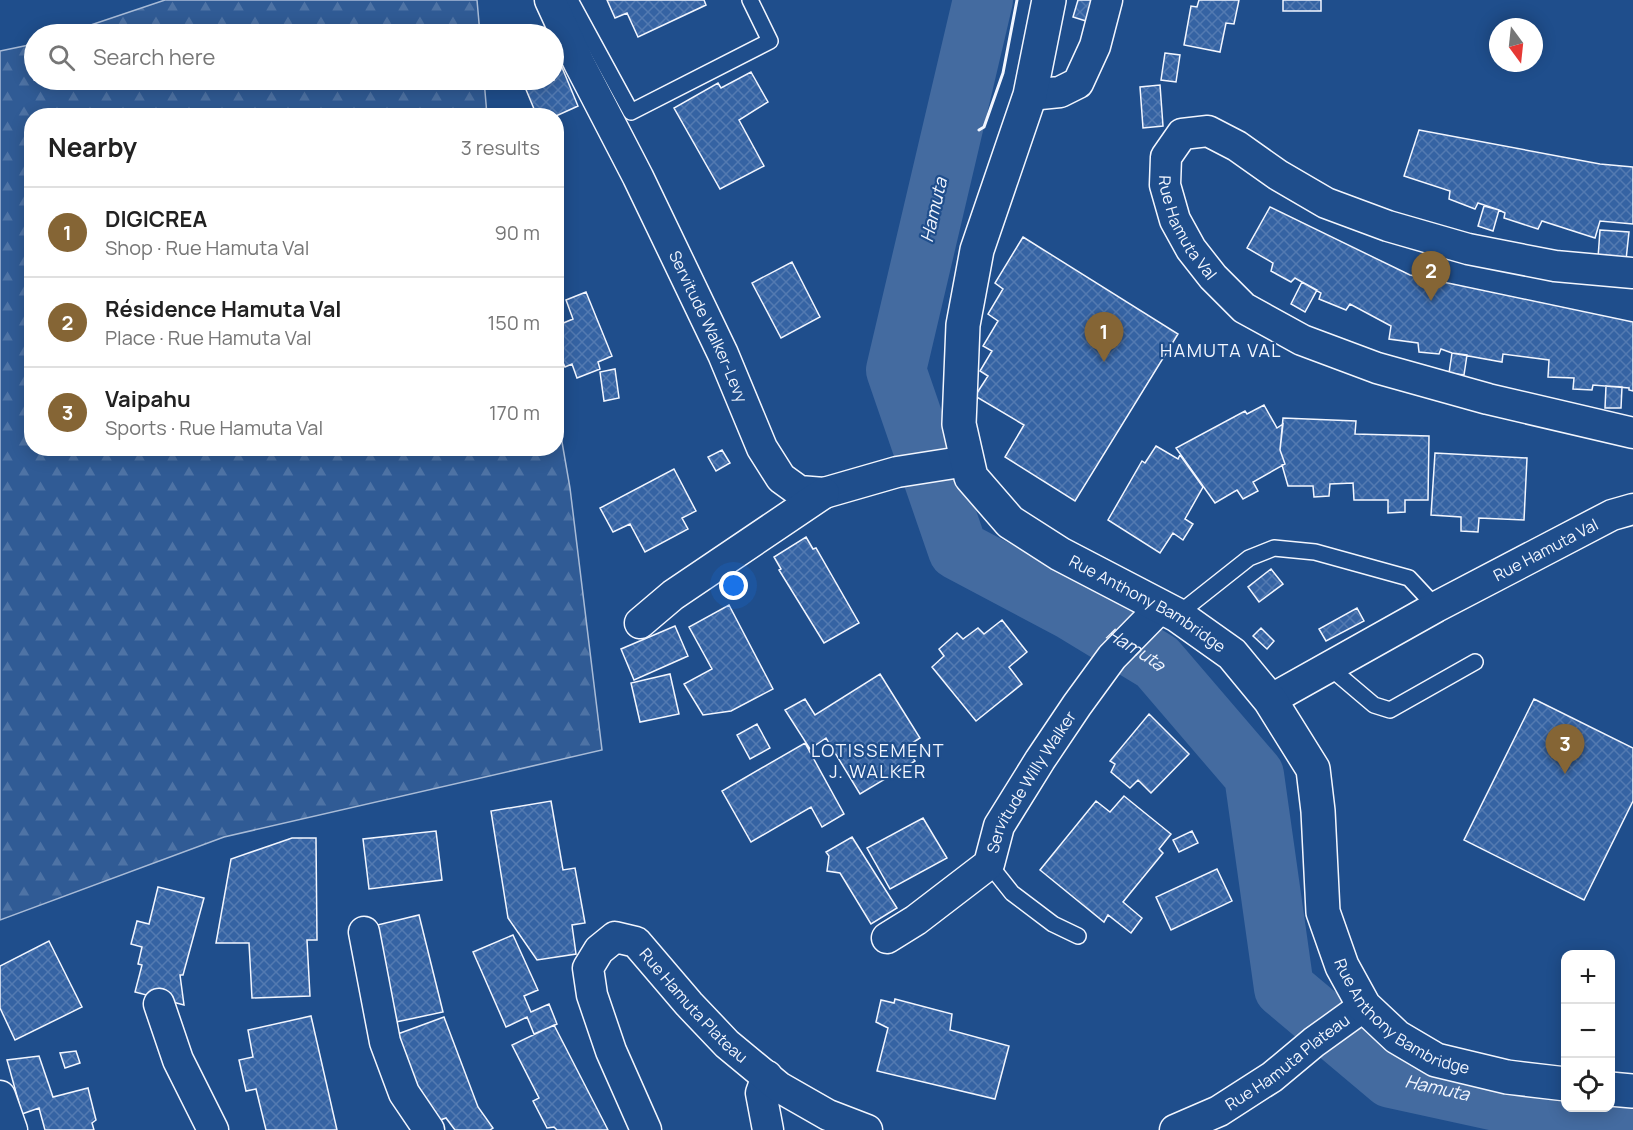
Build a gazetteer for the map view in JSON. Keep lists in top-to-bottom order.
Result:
{
  "streets": {
    "main road": ["Rue Anthony Bambridge"],
    "street": [
      "Rue Hamuta Val",
      "Servitude Walker-Levy",
      "Servitude Willy Walker",
      "Rue Hamuta Plateau"
    ]
  },
  "crossings": [
    ["Rue Hamuta Val", "Rue Anthony Bambridge"],
    ["Servitude Walker-Levy", "Rue Anthony Bambridge"],
    ["Rue Anthony Bambridge", "Servitude Willy Walker"],
    ["Rue Anthony Bambridge", "Rue Hamuta Plateau"]
  ],
  "districts": ["HAMUTA VAL", "LOTISSEMENT J. WALKER"],
  "water": ["Hamuta"],
  "north": "bottom",
  "page": {
    "search": "Search here",
    "heading": ["Nearby", "3 results"],
    "list": [
      {
        "mark": "1",
        "name": "DIGICREA",
        "note": "Shop · Rue Hamuta Val",
        "value": "90 m"
      },
      {
        "mark": "2",
        "name": "Résidence Hamuta Val",
        "note": "Place · Rue Hamuta Val",
        "value": "150 m"
      },
      {
        "mark": "3",
        "name": "Vaipahu",
        "note": "Sports · Rue Hamuta Val",
        "value": "170 m"
      }
    ],
    "pins": ["2", "1", "3"],
    "map_buttons": ["+", "−"]
  }
}
